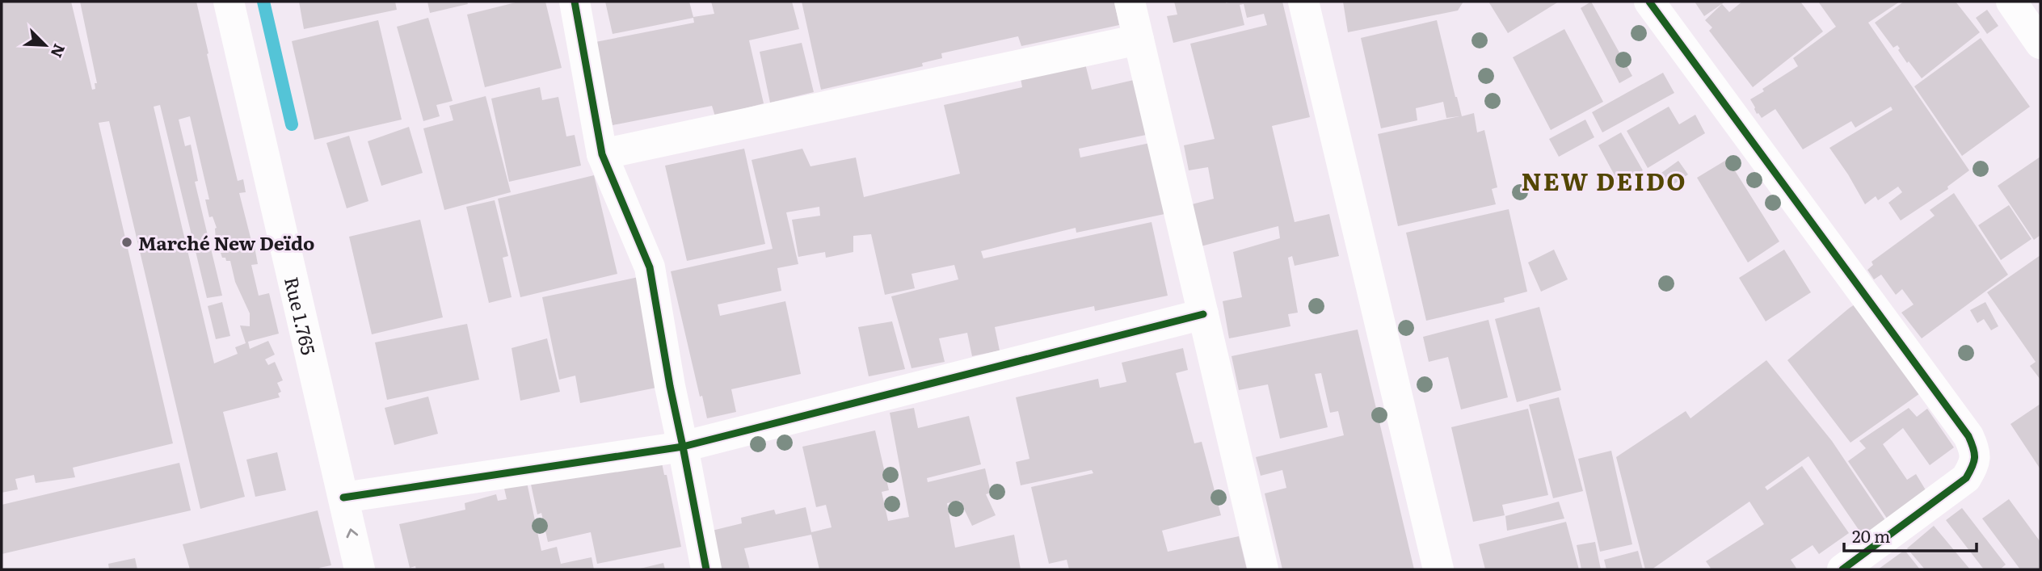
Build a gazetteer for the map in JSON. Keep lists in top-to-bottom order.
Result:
{
  "streets": {
    "street": ["Rue 1.765"]
  },
  "districts": ["NEW DEIDO"],
  "places": ["Marché New Deïdo"],
  "scale_bar": "20 m",
  "north": "bottom right"
}
